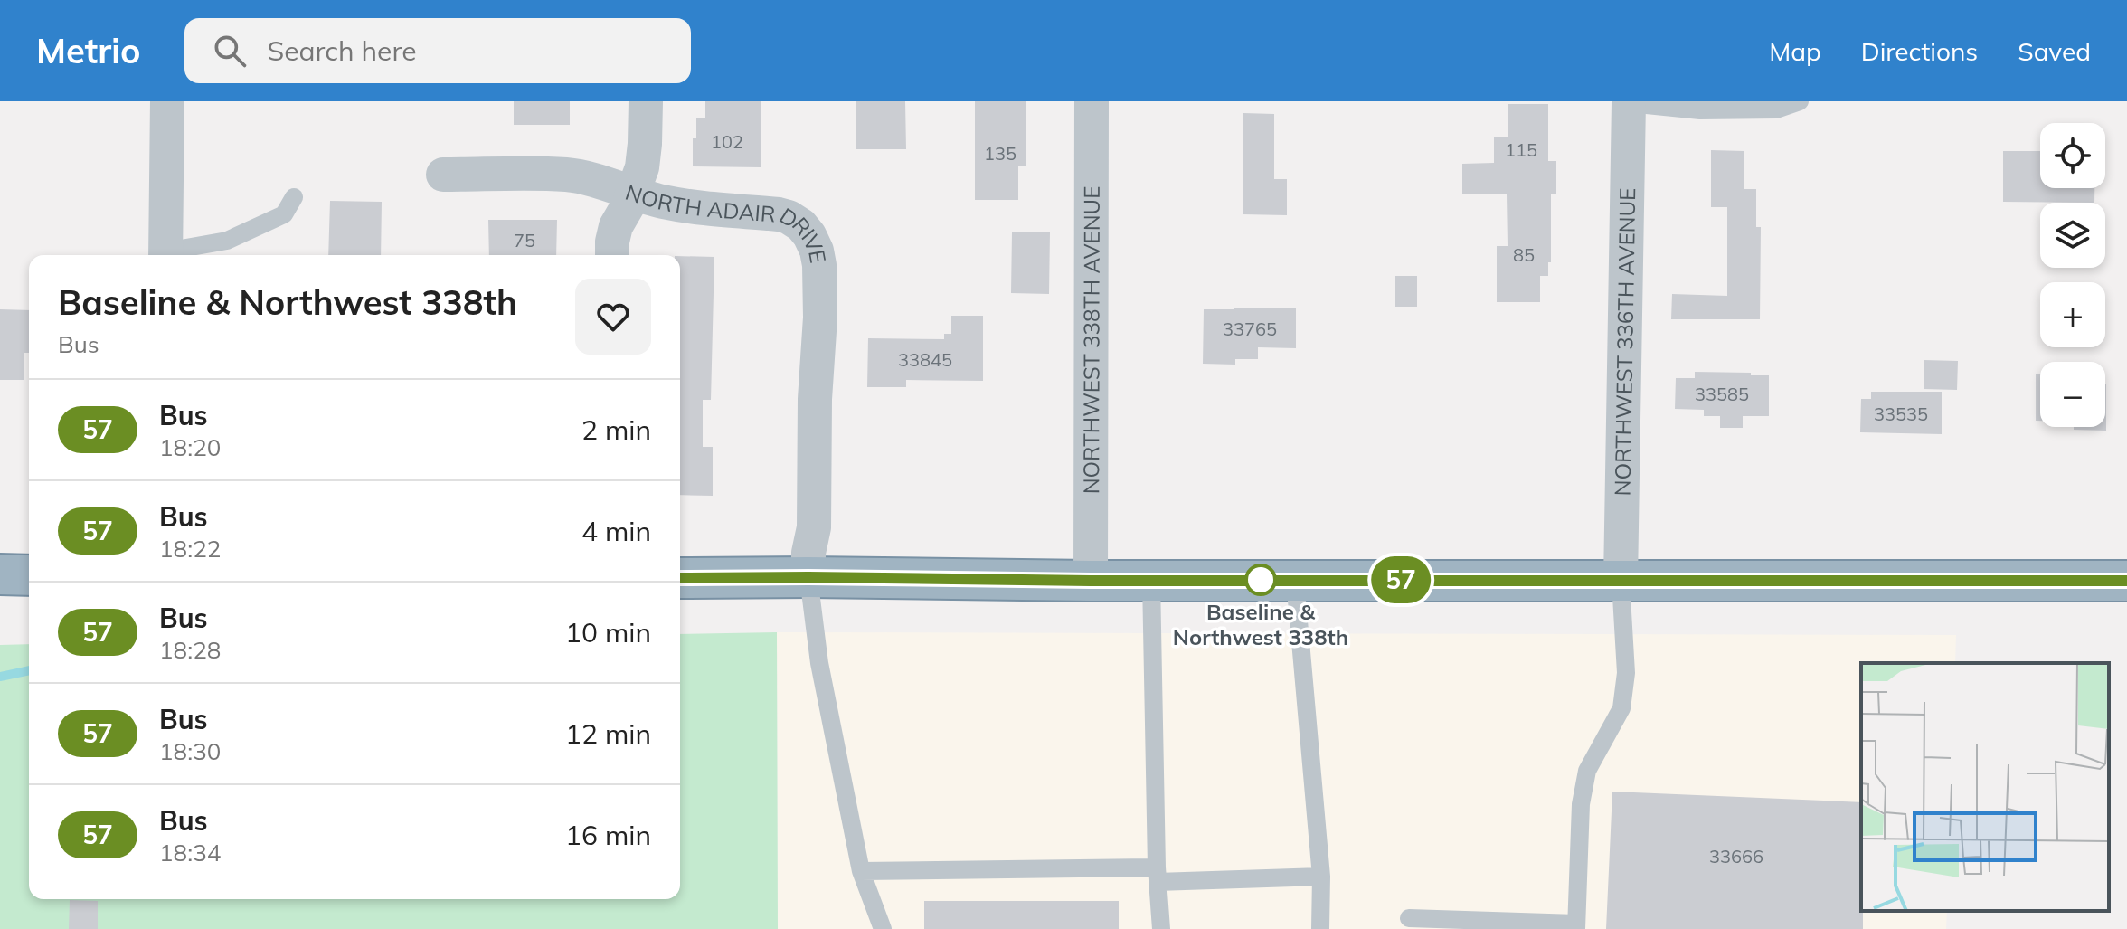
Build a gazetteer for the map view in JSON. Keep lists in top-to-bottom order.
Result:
{
  "streets": {
    "street": ["NORTH ADAIR DRIVE", "NORTHWEST 338TH AVENUE", "NORTHWEST 336TH AVENUE"]
  },
  "places": ["Baseline & Northwest 338th"],
  "lines": ["bus line 57"],
  "house_numbers": [
    "102",
    "115",
    "135",
    "75",
    "85",
    "33765",
    "33845",
    "33585",
    "33535",
    "33666"
  ],
  "page": {
    "header": "Metrio",
    "search": "Search here",
    "nav": ["Map", "Directions", "Saved"],
    "on_map": "57",
    "map_buttons": ["+", "−"],
    "heading": ["Baseline & Northwest 338th", "Bus"],
    "list": [
      {
        "mark": "57",
        "name": "Bus",
        "note": "18:20",
        "value": "2 min"
      },
      {
        "mark": "57",
        "name": "Bus",
        "note": "18:22",
        "value": "4 min"
      },
      {
        "mark": "57",
        "name": "Bus",
        "note": "18:28",
        "value": "10 min"
      },
      {
        "mark": "57",
        "name": "Bus",
        "note": "18:30",
        "value": "12 min"
      },
      {
        "mark": "57",
        "name": "Bus",
        "note": "18:34",
        "value": "16 min"
      }
    ]
  }
}
